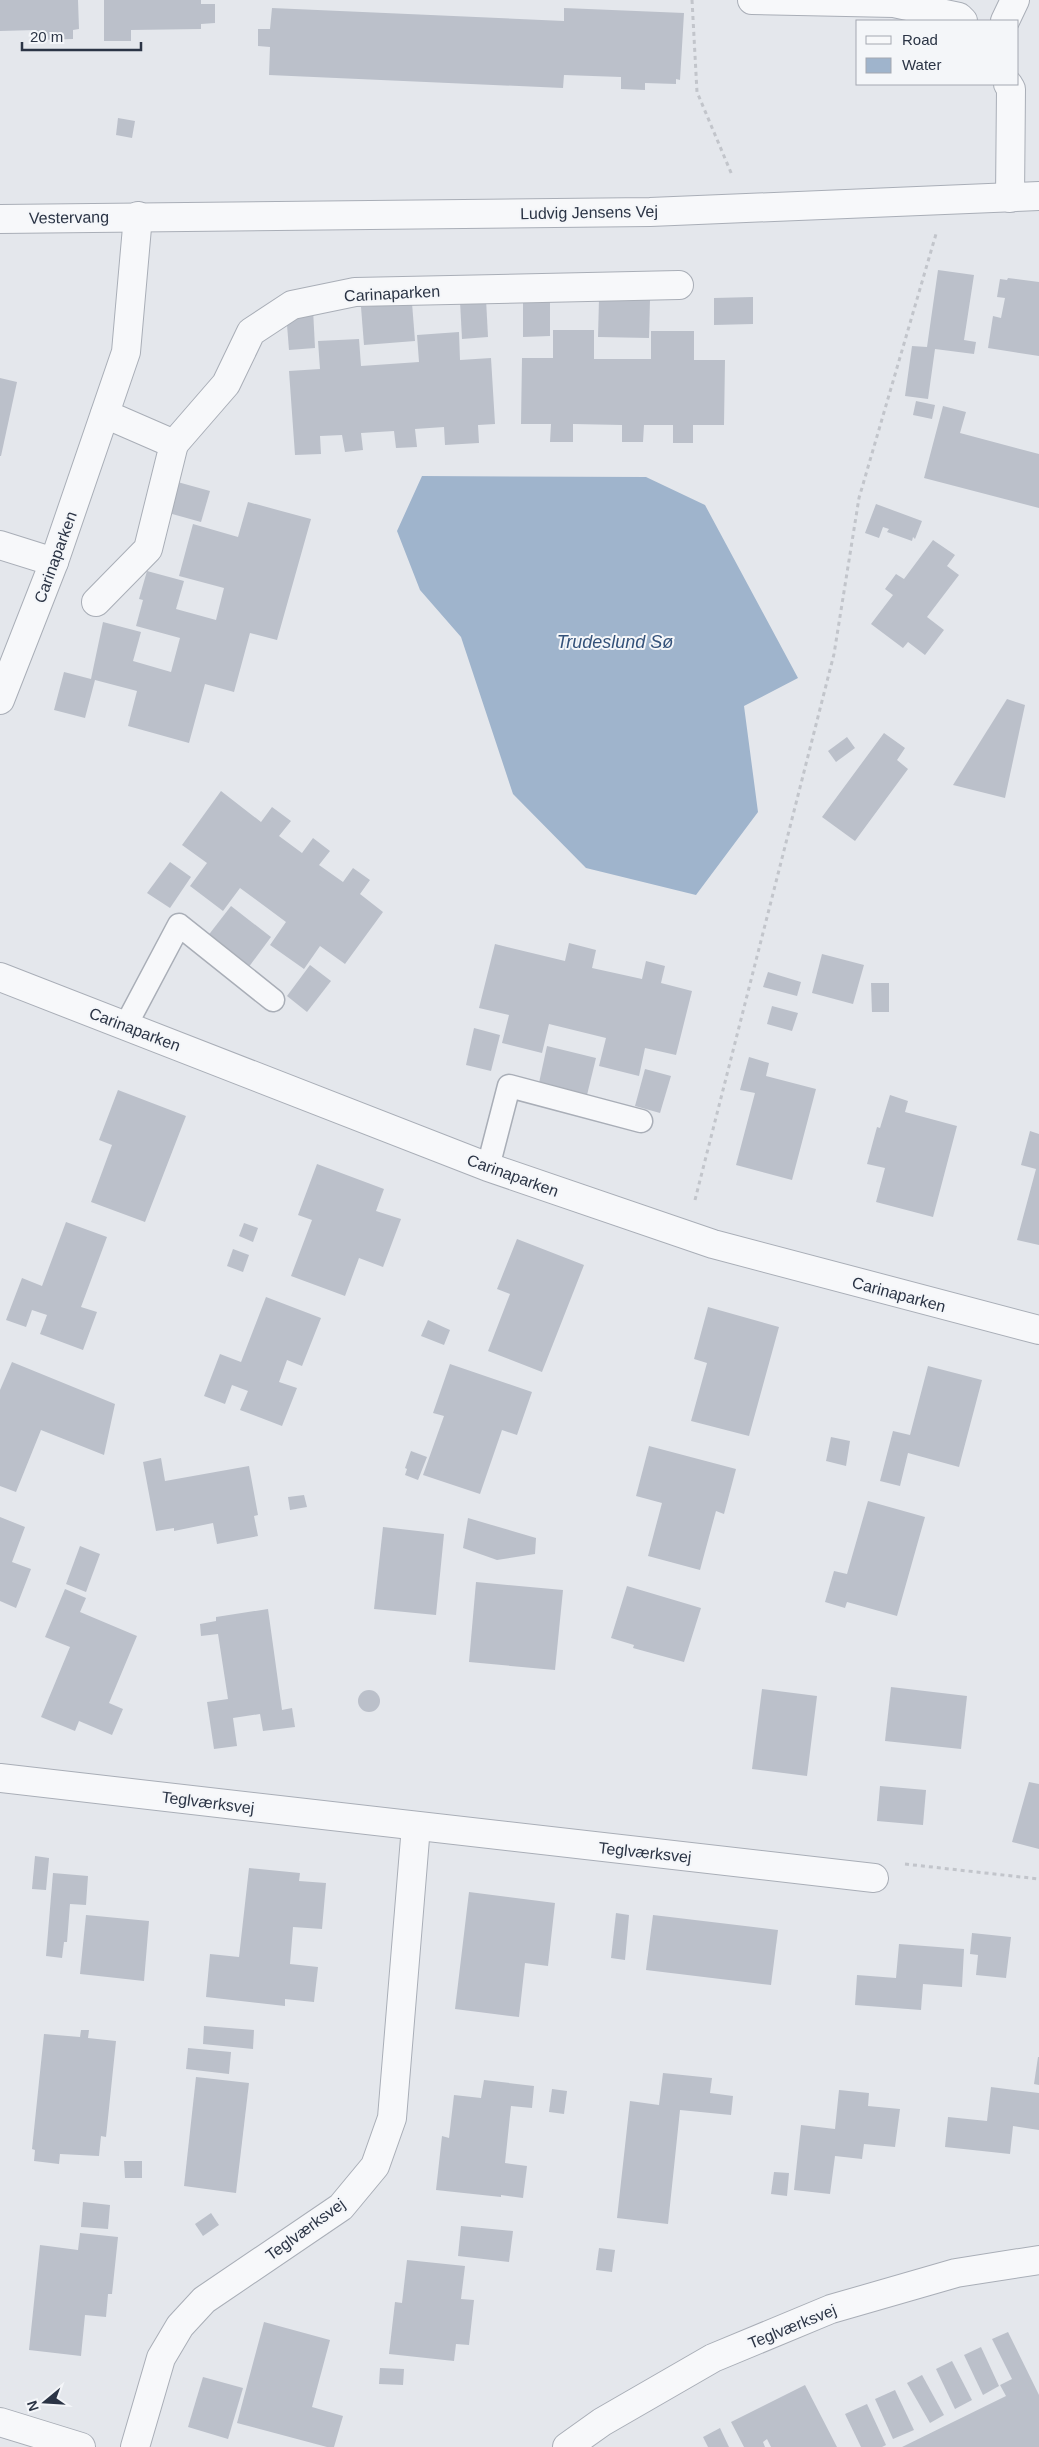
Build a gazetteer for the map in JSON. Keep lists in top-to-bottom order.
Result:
{
  "streets": {
    "street": [
      "Ludvig Jensens Vej",
      "Vestervang",
      "Carinaparken",
      "Teglværksvej"
    ]
  },
  "crossings": [
    ["Ludvig Jensens Vej", "Vestervang"],
    ["Ludvig Jensens Vej", "Carinaparken"],
    ["Vestervang", "Carinaparken"]
  ],
  "water": ["Trudeslund Sø"],
  "legend": ["Road", "Water"],
  "scale_bar": "20 m",
  "north": "left"
}
